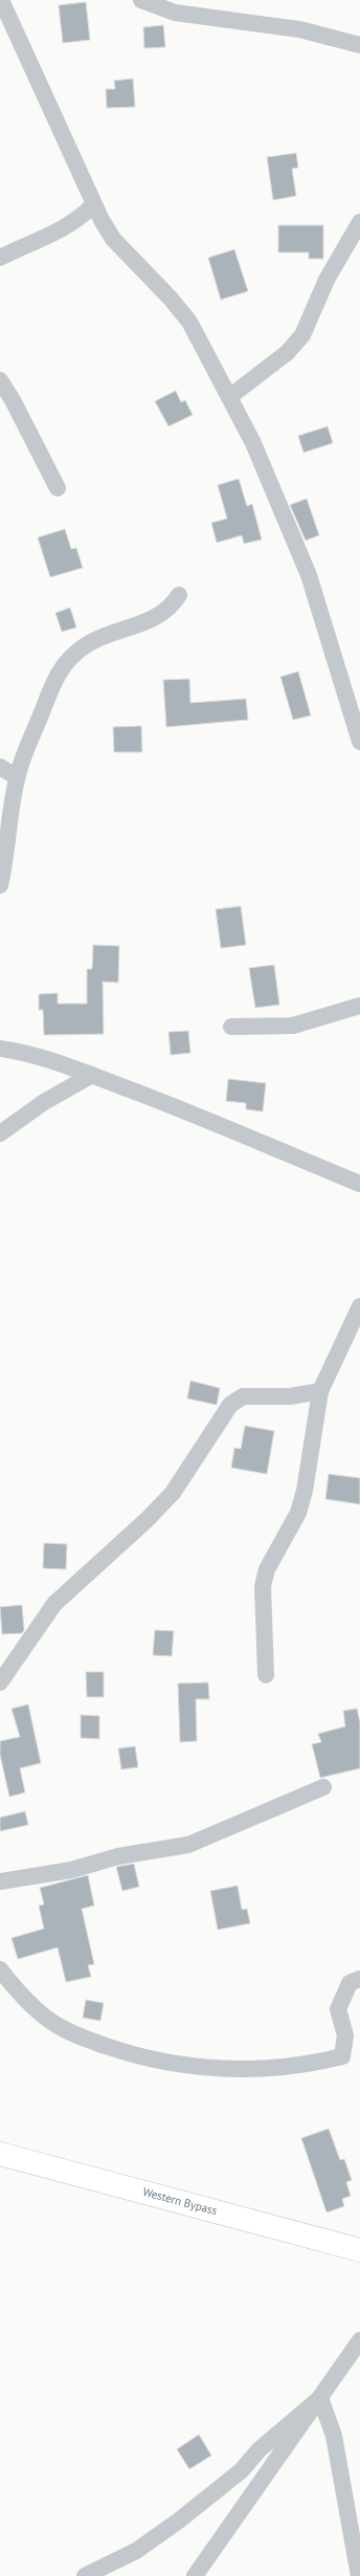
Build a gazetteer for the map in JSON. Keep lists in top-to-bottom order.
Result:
{
  "streets": {
    "main road": ["Western Bypass"]
  }
}
